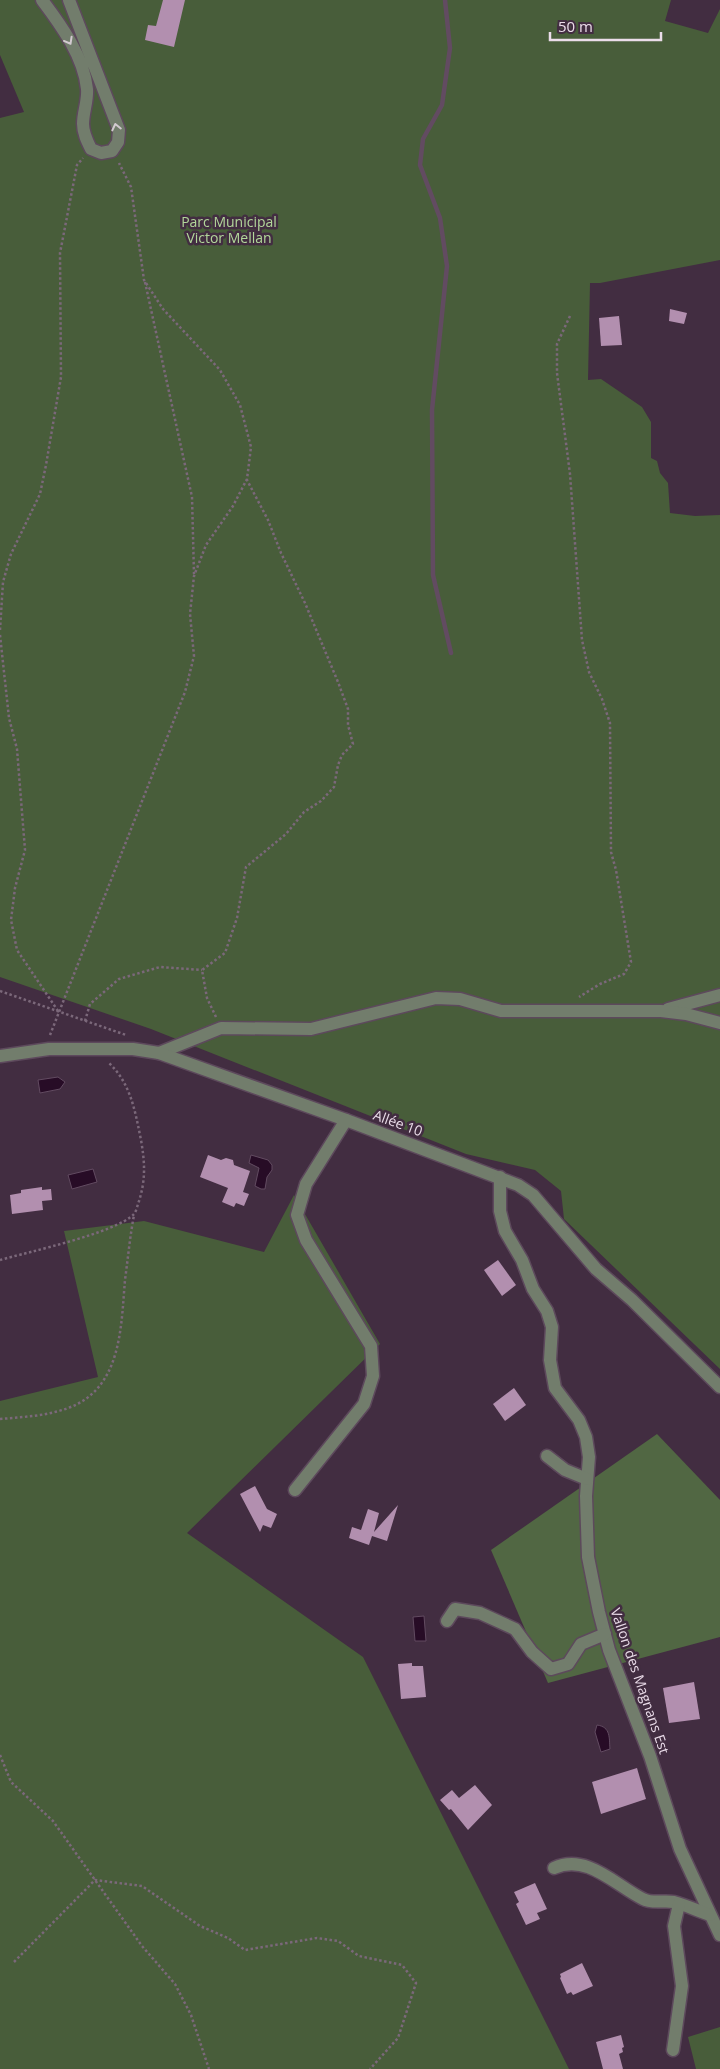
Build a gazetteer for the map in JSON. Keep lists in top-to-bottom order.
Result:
{
  "streets": {
    "street": ["Allée 10", "Vallon des Magnans Est"]
  },
  "crossings": [
    ["Allée 10", "Vallon des Magnans Est"]
  ],
  "parks": ["Parc Municipal Victor Mellan"],
  "scale_bar": "50 m"
}
